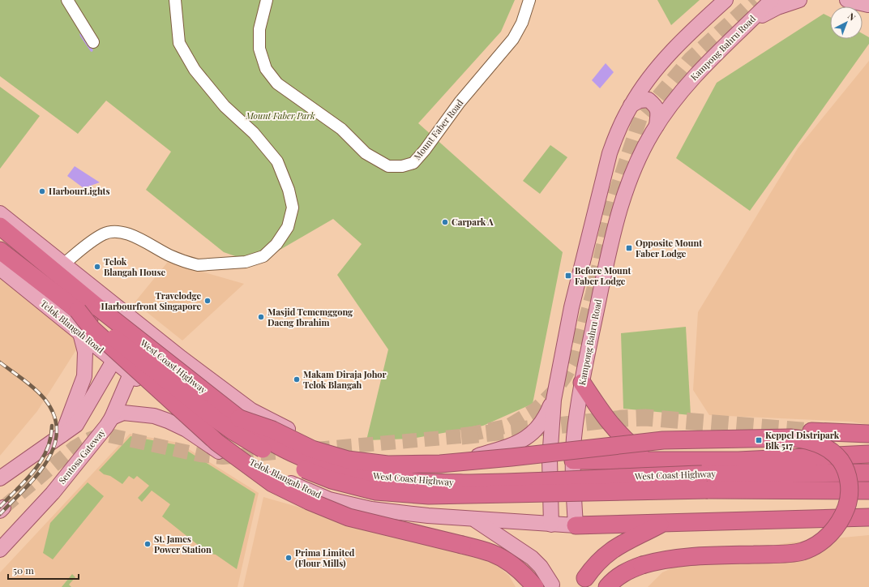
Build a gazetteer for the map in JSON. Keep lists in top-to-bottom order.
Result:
{
  "streets": {
    "highway": ["West Coast Highway"],
    "main road": ["Kampong Bahru Road", "Telok Blangah Road", "Sentosa Gateway"],
    "street": ["Mount Faber Road"]
  },
  "crossings": [
    ["Kampong Bahru Road", "Telok Blangah Road"],
    ["Telok Blangah Road", "Sentosa Gateway"]
  ],
  "parks": ["Mount Faber Park"],
  "places": {
    "other": [
      "HarbourLights",
      "Carpark A",
      "Telok Blangah House",
      "Travelodge Harbourfront Singapore",
      "Masjid Tememggong Daeng Ibrahim",
      "Makam Diraja Johor Telok Blangah",
      "St. James Power Station",
      "Prima Limited (Flour Mills)"
    ],
    "transit": ["Opposite Mount Faber Lodge", "Before Mount Faber Lodge", "Keppel Distripark Blk 517"]
  },
  "scale_bar": "50 m",
  "north": "top right"
}
